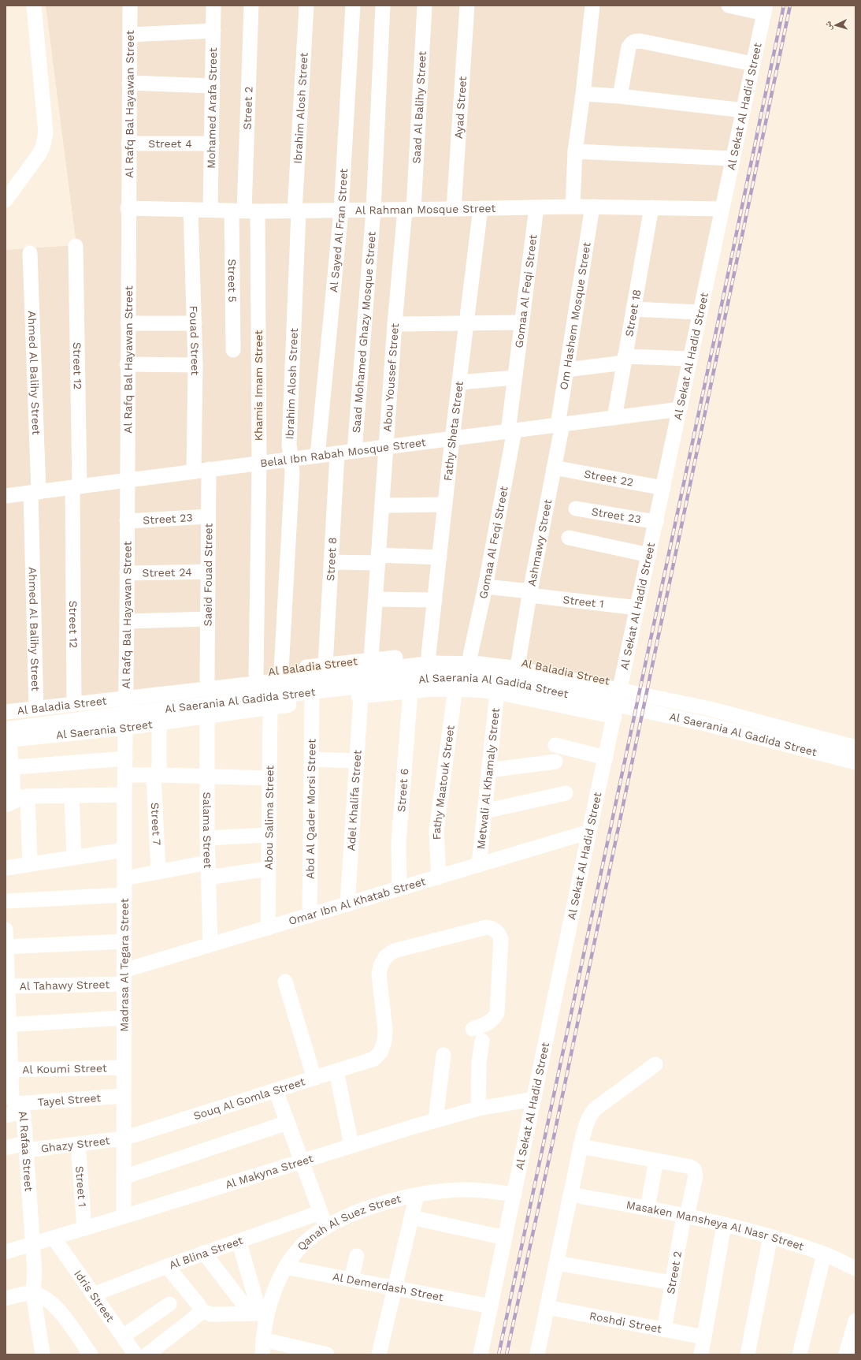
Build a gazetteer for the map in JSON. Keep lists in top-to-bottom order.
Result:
{
  "streets": {
    "street": [
      "Al Rafq Bal Hayawan Street",
      "Al Sekat Al Hadid Street",
      "Saad Al Balihy Street",
      "Ayad Street",
      "Mohamed Arafa Street",
      "Street 2",
      "Ibrahim Alosh Street",
      "Street 4",
      "Al Rahman Mosque Street",
      "Al Sayed Al Fran Street",
      "Street 5",
      "Gomaa Al Feqi Street",
      "Street 18",
      "Om Hashem Mosque Street",
      "Saad Mohamed Ghazy Mosque Street",
      "Fouad Street",
      "Street 12",
      "Ahmed Al Balihy Street",
      "Abou Youssef Street",
      "Khamis Imam Street",
      "Fathy Sheta Street",
      "Belal Ibn Rabah Mosque Street",
      "Street 22",
      "Street 23",
      "Ashmawy Street",
      "Street 8",
      "Street 24",
      "Saeid Fouad Street",
      "Street 1",
      "Al Baladia Street",
      "Al Saerania Al Gadida Street",
      "Al Saerania Street",
      "Metwali Al Khamaly Street",
      "Fathy Maatouk Street",
      "Street 6",
      "Adel Khalifa Street",
      "Abd Al Qader Morsi Street",
      "Abou Salima Street",
      "Street 7",
      "Salama Street",
      "Omar Ibn Al Khatab Street",
      "Madrasa Al Tegara Street",
      "Al Tahawy Street",
      "Al Koumi Street",
      "Souq Al Gomla Street",
      "Tayel Street",
      "Ghazy Street",
      "Al Rafaa Street",
      "Al Makyna Street",
      "Qanah Al Suez Street",
      "Masaken Mansheya Al Nasr Street",
      "Al Blina Street",
      "Al Demerdash Street",
      "Idris Street",
      "Roshdi Street"
    ]
  },
  "crossings": [
    ["Al Rafq Bal Hayawan Street", "Street 4"],
    ["Al Rafq Bal Hayawan Street", "Al Rahman Mosque Street"],
    ["Al Rafq Bal Hayawan Street", "Belal Ibn Rabah Mosque Street"],
    ["Al Rafq Bal Hayawan Street", "Street 23"],
    ["Al Rafq Bal Hayawan Street", "Street 24"],
    ["Al Rafq Bal Hayawan Street", "Al Baladia Street"],
    ["Al Rafq Bal Hayawan Street", "Al Saerania Al Gadida Street"],
    ["Al Rafq Bal Hayawan Street", "Al Saerania Street"],
    ["Al Rafq Bal Hayawan Street", "Madrasa Al Tegara Street"],
    ["Al Sekat Al Hadid Street", "Al Rahman Mosque Street"],
    ["Al Sekat Al Hadid Street", "Belal Ibn Rabah Mosque Street"],
    ["Al Sekat Al Hadid Street", "Street 22"],
    ["Al Sekat Al Hadid Street", "Street 23"],
    ["Al Sekat Al Hadid Street", "Street 1"],
    ["Al Sekat Al Hadid Street", "Al Baladia Street"],
    ["Al Sekat Al Hadid Street", "Al Saerania Street"],
    ["Al Sekat Al Hadid Street", "Omar Ibn Al Khatab Street"],
    ["Al Sekat Al Hadid Street", "Al Makyna Street"],
    ["Al Sekat Al Hadid Street", "Qanah Al Suez Street"],
    ["Al Sekat Al Hadid Street", "Al Demerdash Street"],
    ["Saad Al Balihy Street", "Al Rahman Mosque Street"],
    ["Saad Al Balihy Street", "Abou Youssef Street"],
    ["Ayad Street", "Al Rahman Mosque Street"],
    ["Mohamed Arafa Street", "Street 4"],
    ["Mohamed Arafa Street", "Al Rahman Mosque Street"],
    ["Street 2", "Al Rahman Mosque Street"],
    ["Street 2", "Street 5"],
    ["Street 2", "Khamis Imam Street"],
    ["Street 2", "Masaken Mansheya Al Nasr Street"],
    ["Street 2", "Roshdi Street"],
    ["Ibrahim Alosh Street", "Al Rahman Mosque Street"],
    ["Ibrahim Alosh Street", "Belal Ibn Rabah Mosque Street"],
    ["Ibrahim Alosh Street", "Al Baladia Street"],
    ["Al Rahman Mosque Street", "Al Sayed Al Fran Street"],
    ["Al Rahman Mosque Street", "Street 5"],
    ["Al Rahman Mosque Street", "Gomaa Al Feqi Street"],
    ["Al Rahman Mosque Street", "Street 18"],
    ["Al Rahman Mosque Street", "Om Hashem Mosque Street"],
    ["Al Rahman Mosque Street", "Saad Mohamed Ghazy Mosque Street"],
    ["Al Rahman Mosque Street", "Fouad Street"],
    ["Al Rahman Mosque Street", "Abou Youssef Street"],
    ["Al Rahman Mosque Street", "Khamis Imam Street"],
    ["Al Rahman Mosque Street", "Fathy Sheta Street"],
    ["Al Sayed Al Fran Street", "Belal Ibn Rabah Mosque Street"],
    ["Street 5", "Khamis Imam Street"],
    ["Gomaa Al Feqi Street", "Belal Ibn Rabah Mosque Street"],
    ["Gomaa Al Feqi Street", "Street 1"],
    ["Gomaa Al Feqi Street", "Al Baladia Street"],
    ["Street 18", "Belal Ibn Rabah Mosque Street"],
    ["Om Hashem Mosque Street", "Belal Ibn Rabah Mosque Street"],
    ["Om Hashem Mosque Street", "Ashmawy Street"],
    ["Saad Mohamed Ghazy Mosque Street", "Belal Ibn Rabah Mosque Street"],
    ["Fouad Street", "Belal Ibn Rabah Mosque Street"],
    ["Street 12", "Belal Ibn Rabah Mosque Street"],
    ["Street 12", "Al Baladia Street"],
    ["Ahmed Al Balihy Street", "Belal Ibn Rabah Mosque Street"],
    ["Ahmed Al Balihy Street", "Al Baladia Street"],
    ["Abou Youssef Street", "Belal Ibn Rabah Mosque Street"],
    ["Abou Youssef Street", "Al Baladia Street"],
    ["Khamis Imam Street", "Belal Ibn Rabah Mosque Street"],
    ["Khamis Imam Street", "Al Baladia Street"],
    ["Fathy Sheta Street", "Belal Ibn Rabah Mosque Street"],
    ["Fathy Sheta Street", "Al Baladia Street"],
    ["Belal Ibn Rabah Mosque Street", "Ashmawy Street"],
    ["Belal Ibn Rabah Mosque Street", "Street 8"],
    ["Belal Ibn Rabah Mosque Street", "Saeid Fouad Street"],
    ["Street 22", "Ashmawy Street"],
    ["Street 23", "Saeid Fouad Street"],
    ["Ashmawy Street", "Street 1"],
    ["Ashmawy Street", "Al Baladia Street"],
    ["Street 8", "Al Baladia Street"],
    ["Street 24", "Saeid Fouad Street"],
    ["Saeid Fouad Street", "Al Baladia Street"],
    ["Street 1", "Ghazy Street"],
    ["Street 1", "Al Makyna Street"],
    ["Al Baladia Street", "Al Saerania Al Gadida Street"],
    ["Al Baladia Street", "Al Saerania Street"],
    ["Al Baladia Street", "Madrasa Al Tegara Street"],
    ["Al Saerania Al Gadida Street", "Al Saerania Street"],
    ["Al Saerania Al Gadida Street", "Madrasa Al Tegara Street"],
    ["Al Saerania Street", "Metwali Al Khamaly Street"],
    ["Al Saerania Street", "Fathy Maatouk Street"],
    ["Al Saerania Street", "Street 6"],
    ["Al Saerania Street", "Adel Khalifa Street"],
    ["Al Saerania Street", "Abd Al Qader Morsi Street"],
    ["Al Saerania Street", "Abou Salima Street"],
    ["Al Saerania Street", "Street 7"],
    ["Al Saerania Street", "Salama Street"],
    ["Al Saerania Street", "Madrasa Al Tegara Street"],
    ["Metwali Al Khamaly Street", "Omar Ibn Al Khatab Street"],
    ["Fathy Maatouk Street", "Omar Ibn Al Khatab Street"],
    ["Street 6", "Omar Ibn Al Khatab Street"],
    ["Adel Khalifa Street", "Omar Ibn Al Khatab Street"],
    ["Abd Al Qader Morsi Street", "Omar Ibn Al Khatab Street"],
    ["Abou Salima Street", "Omar Ibn Al Khatab Street"],
    ["Salama Street", "Omar Ibn Al Khatab Street"],
    ["Omar Ibn Al Khatab Street", "Madrasa Al Tegara Street"],
    ["Omar Ibn Al Khatab Street", "Al Tahawy Street"],
    ["Madrasa Al Tegara Street", "Al Tahawy Street"],
    ["Madrasa Al Tegara Street", "Al Koumi Street"],
    ["Madrasa Al Tegara Street", "Souq Al Gomla Street"],
    ["Madrasa Al Tegara Street", "Tayel Street"],
    ["Madrasa Al Tegara Street", "Ghazy Street"],
    ["Madrasa Al Tegara Street", "Al Makyna Street"],
    ["Al Tahawy Street", "Al Rafaa Street"],
    ["Al Koumi Street", "Al Rafaa Street"],
    ["Souq Al Gomla Street", "Ghazy Street"],
    ["Tayel Street", "Al Rafaa Street"],
    ["Ghazy Street", "Al Rafaa Street"],
    ["Al Rafaa Street", "Al Makyna Street"],
    ["Al Makyna Street", "Idris Street"],
    ["Qanah Al Suez Street", "Al Demerdash Street"],
    ["Al Blina Street", "Idris Street"]
  ],
  "north": "left"
}
